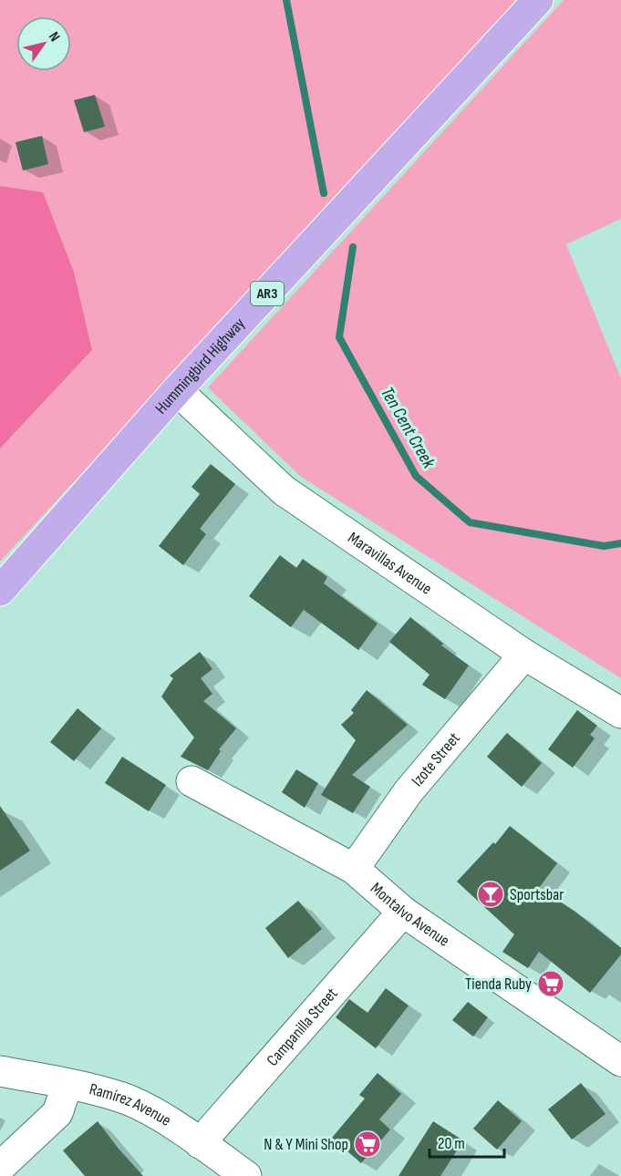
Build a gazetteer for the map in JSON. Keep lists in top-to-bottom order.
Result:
{
  "streets": {
    "main road": ["AR3", "Hummingbird Highway"],
    "street": [
      "Maravillas Avenue",
      "Izote Street",
      "Montalvo Avenue",
      "Campanilla Street",
      "Ramírez Avenue"
    ]
  },
  "crossings": [
    ["Hummingbird Highway", "Maravillas Avenue"],
    ["Maravillas Avenue", "Izote Street"],
    ["Izote Street", "Montalvo Avenue"],
    ["Montalvo Avenue", "Campanilla Street"],
    ["Campanilla Street", "Ramírez Avenue"]
  ],
  "water": ["Ten Cent Creek"],
  "places": {
    "bar": ["Sportsbar"],
    "supermarket": ["Tienda Ruby", "N & Y Mini Shop"]
  },
  "scale_bar": "20 m",
  "north": "top right"
}
